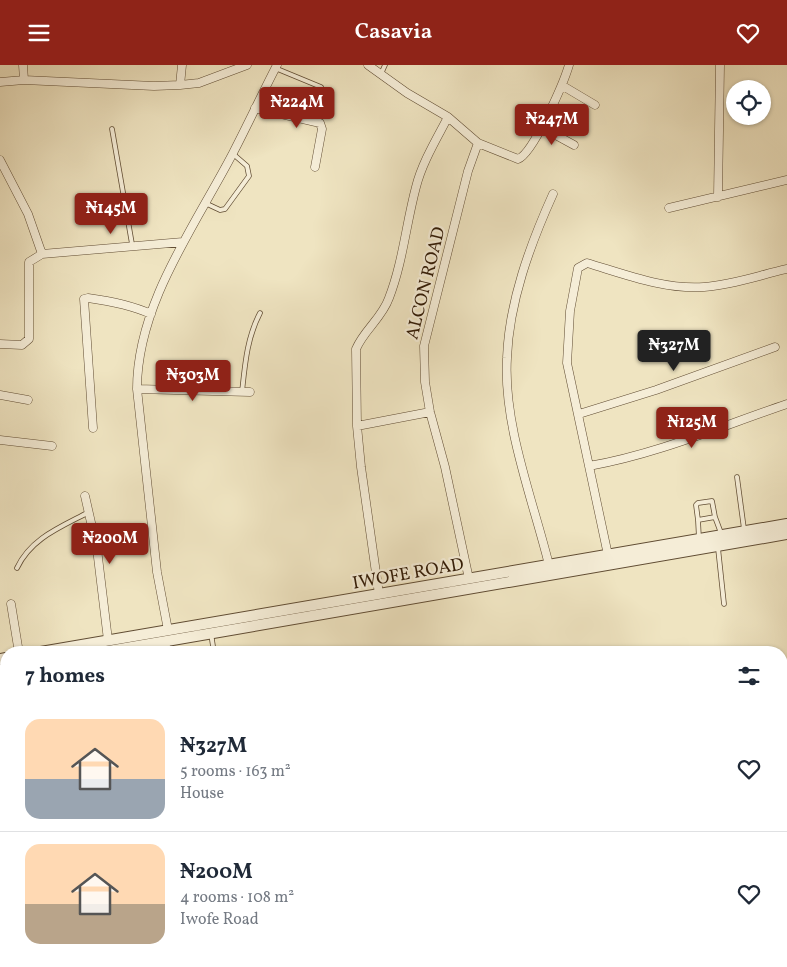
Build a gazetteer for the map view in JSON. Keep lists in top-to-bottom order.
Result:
{
  "streets": {
    "street": ["ALCON ROAD", "IWOFE ROAD"]
  },
  "crossings": [
    ["ALCON ROAD", "IWOFE ROAD"]
  ],
  "page": {
    "header": "Casavia",
    "price": [
      "₦224M",
      "₦247M",
      "₦145M",
      "₦327M",
      "₦303M",
      "₦125M",
      "₦200M"
    ],
    "heading": "7 homes",
    "list": [
      {
        "name": "₦327M",
        "note": "5 rooms · 163 m² · House"
      },
      {
        "name": "₦200M",
        "note": "4 rooms · 108 m² · Iwofe Road"
      }
    ]
  }
}
